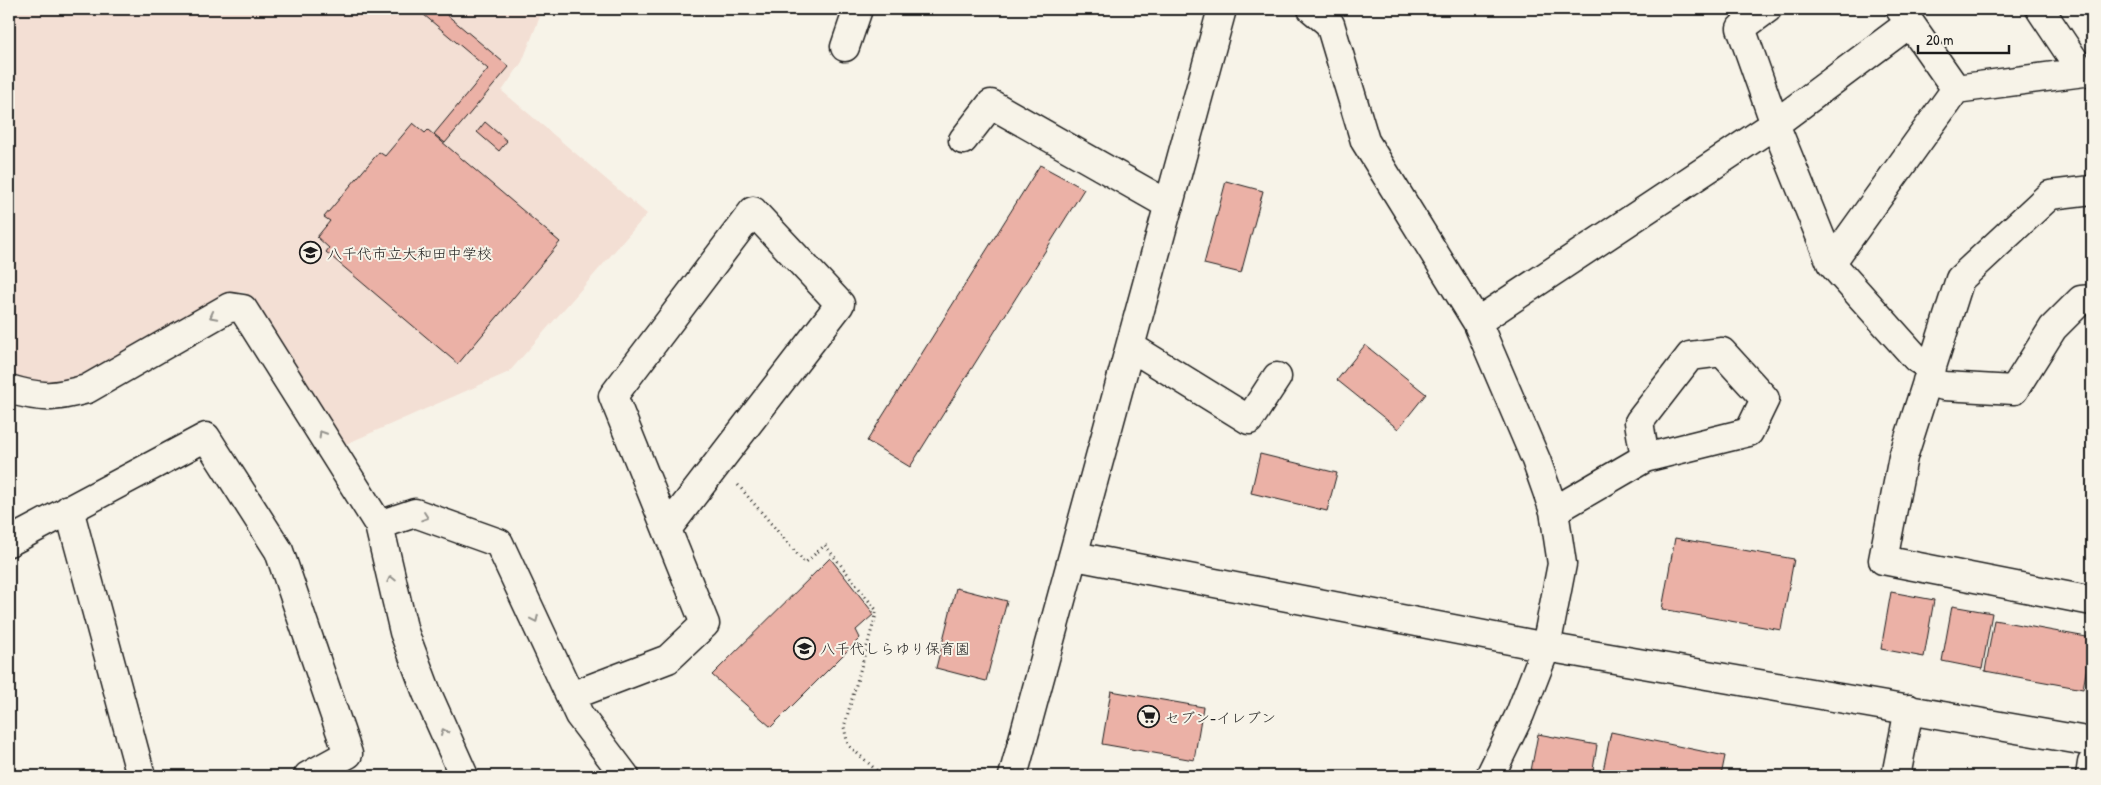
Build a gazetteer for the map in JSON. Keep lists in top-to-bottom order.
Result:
{
  "places": {
    "school or university": ["八千代市立大和田中学校", "八千代しらゆり保育園"],
    "supermarket": ["セブン-イレブン"]
  },
  "scale_bar": "20 m"
}
